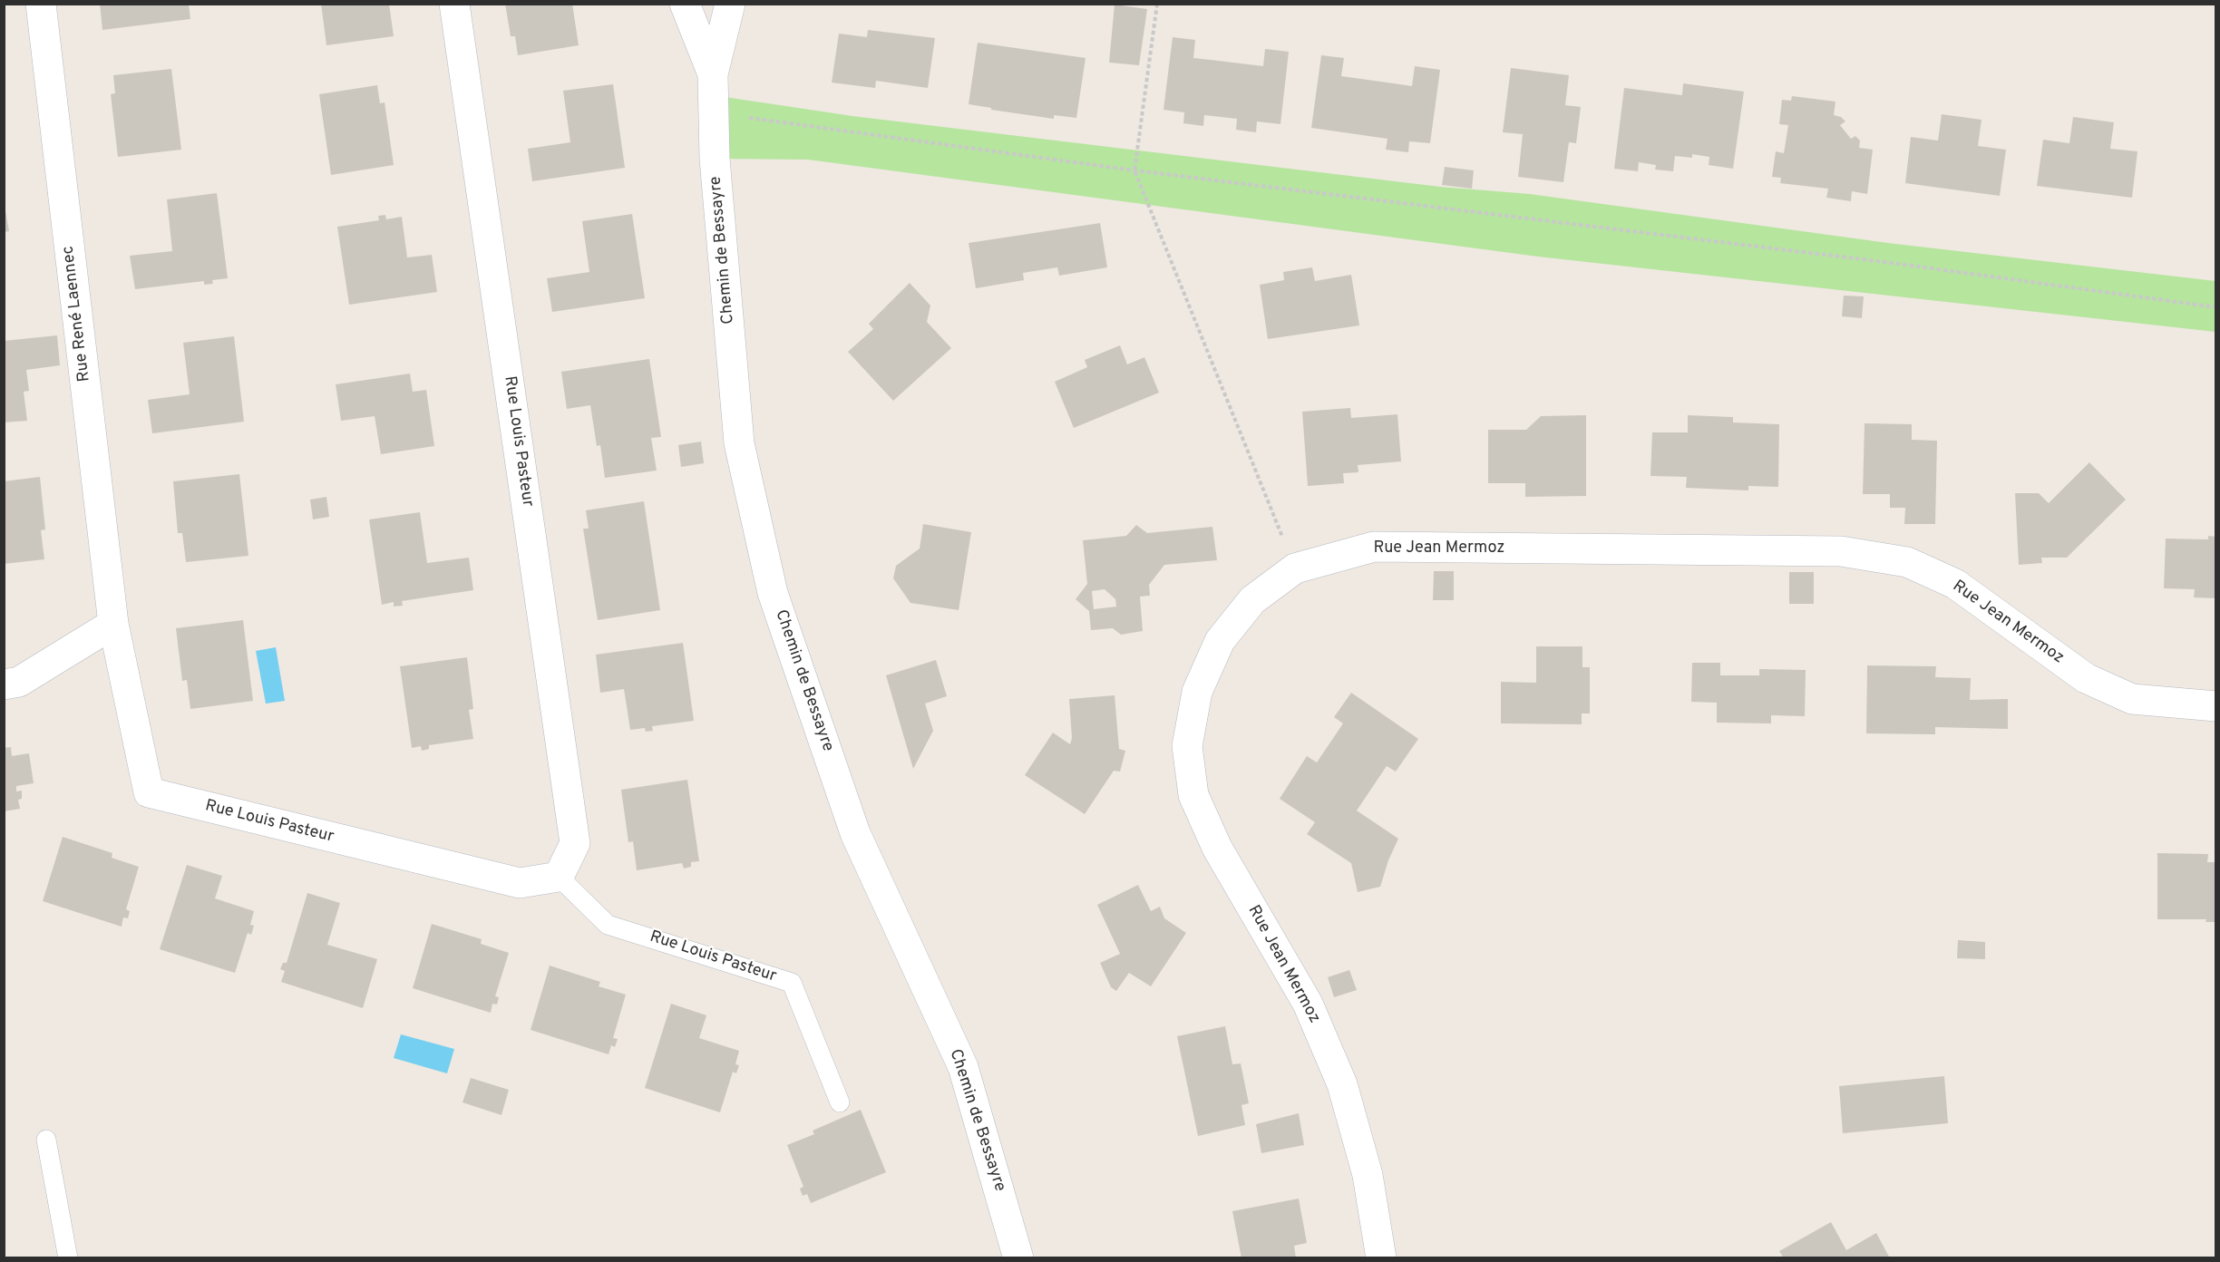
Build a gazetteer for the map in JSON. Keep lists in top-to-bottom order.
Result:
{
  "streets": {
    "street": [
      "Chemin de Bessayre",
      "Rue René Laennec",
      "Rue Louis Pasteur",
      "Rue Jean Mermoz"
    ]
  },
  "crossings": [
    ["Rue René Laennec", "Rue Louis Pasteur"]
  ]
}
